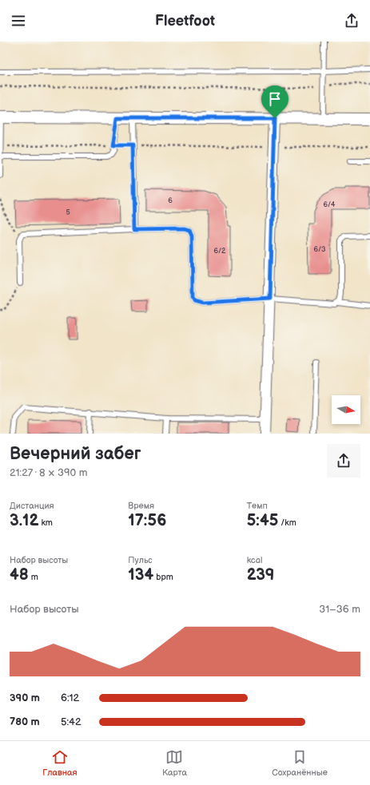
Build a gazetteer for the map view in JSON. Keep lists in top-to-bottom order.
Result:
{
  "house_numbers": [
    "6",
    "6/4",
    "5",
    "6/3",
    "6/2"
  ],
  "north": "right",
  "page": {
    "header": "Fleetfoot",
    "heading": ["Вечерний забег", "21:27 · 8 × 390 m"],
    "stats": [
      ["Дистанция", "3.12 km"],
      ["Время", "17:56"],
      ["Темп", "5:45 /km"],
      ["Набор высоты", "48 m"],
      ["Пульс", "134 bpm"],
      ["kcal", "239"]
    ],
    "chart": ["Набор высоты", "31–36 m"],
    "list": [
      {
        "name": "390 m",
        "note": "6:12"
      },
      {
        "name": "780 m",
        "note": "5:42"
      }
    ],
    "tabs": ["Главная", "Карта", "Сохранённые"]
  }
}
